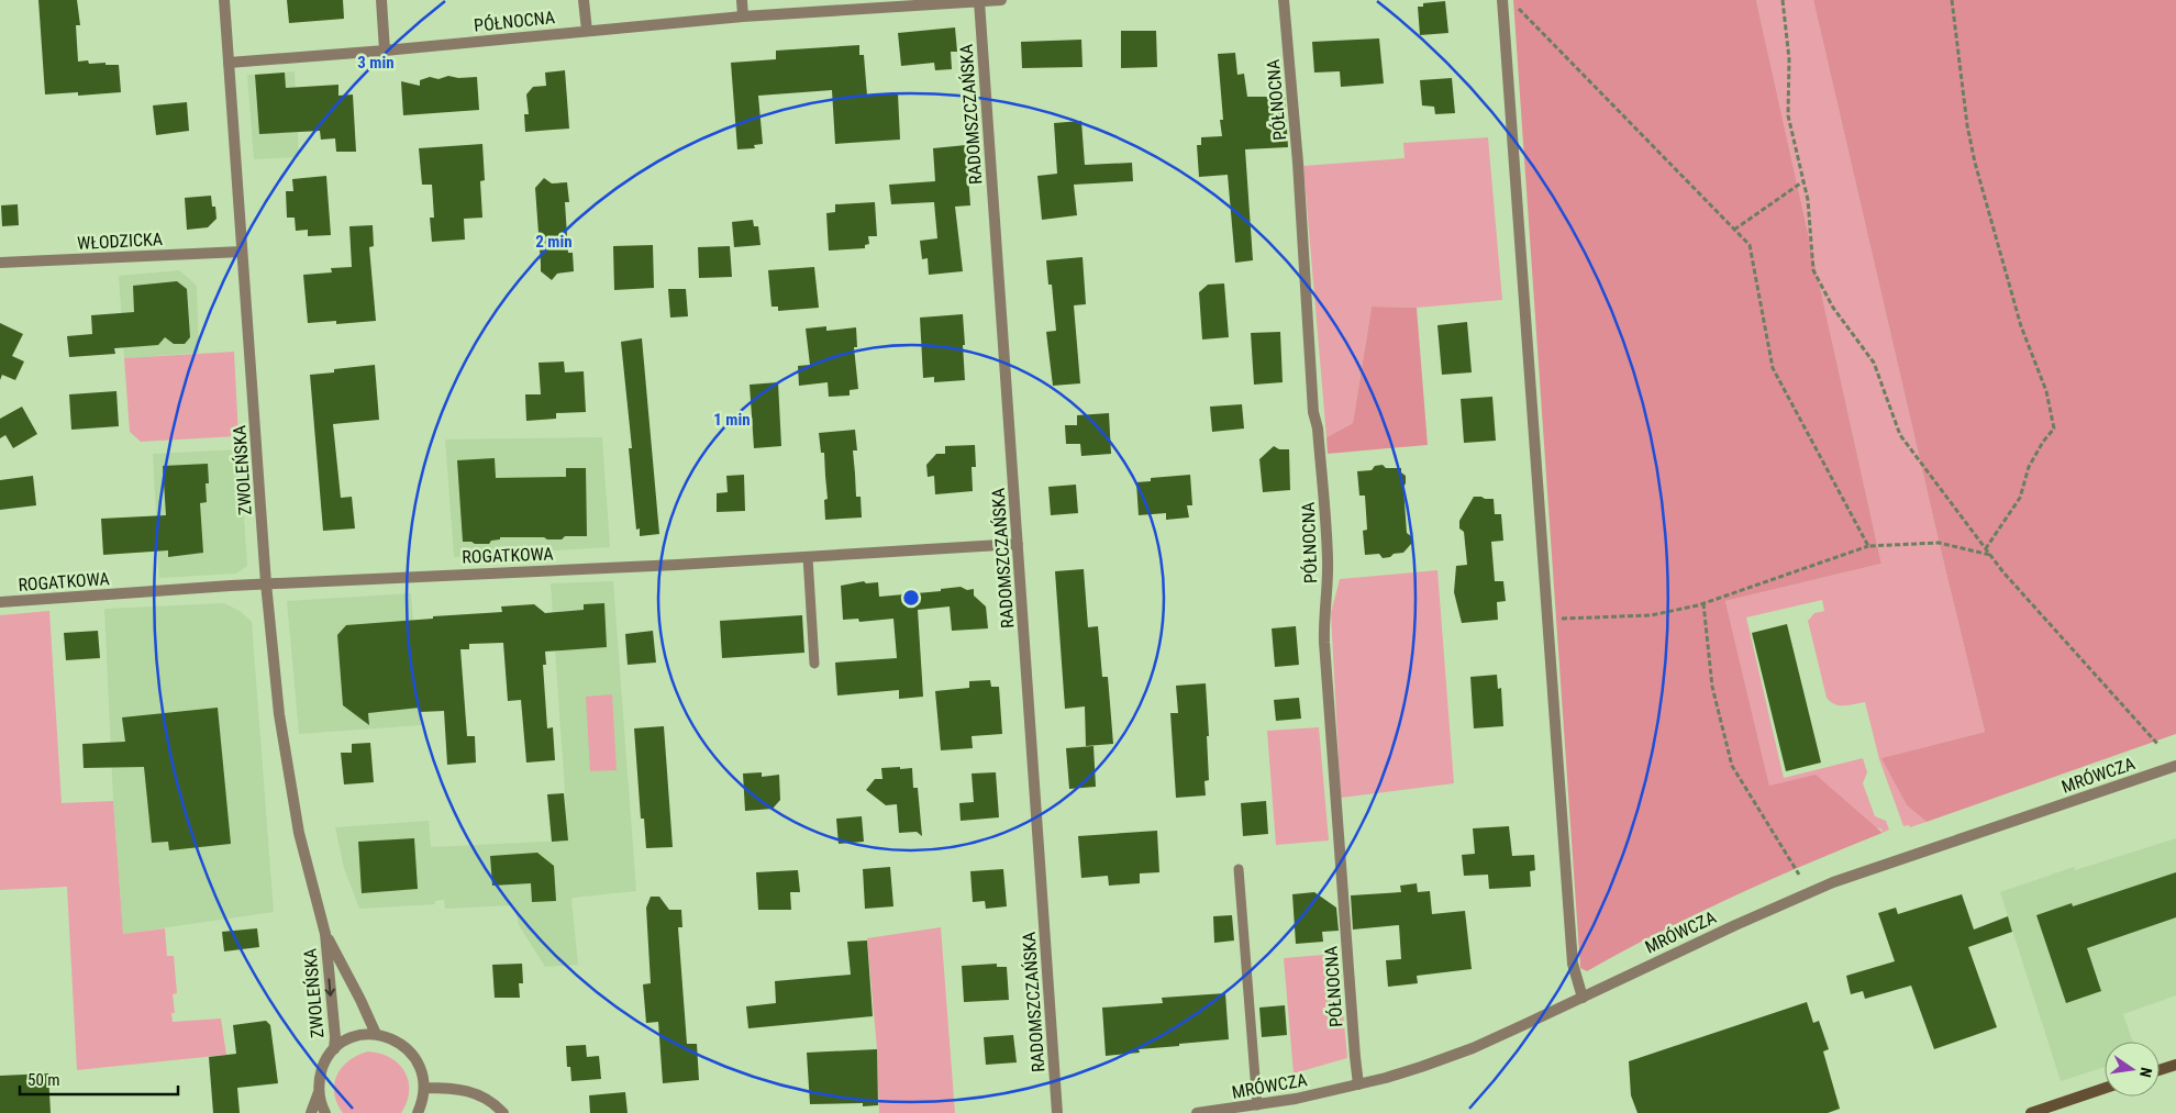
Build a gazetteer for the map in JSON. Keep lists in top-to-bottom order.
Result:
{
  "streets": {
    "street": [
      "PÓŁNOCNA",
      "RADOMSZCZAŃSKA",
      "WŁODZICKA",
      "ZWOLEŃSKA",
      "ROGATKOWA",
      "MRÓWCZA"
    ]
  },
  "crossings": [
    ["PÓŁNOCNA", "RADOMSZCZAŃSKA"],
    ["PÓŁNOCNA", "ZWOLEŃSKA"],
    ["PÓŁNOCNA", "MRÓWCZA"],
    ["RADOMSZCZAŃSKA", "ROGATKOWA"],
    ["WŁODZICKA", "ZWOLEŃSKA"],
    ["ZWOLEŃSKA", "ROGATKOWA"]
  ],
  "scale_bar": "50 m",
  "north": "right",
  "rings": ["3 min", "2 min", "1 min"]
}
